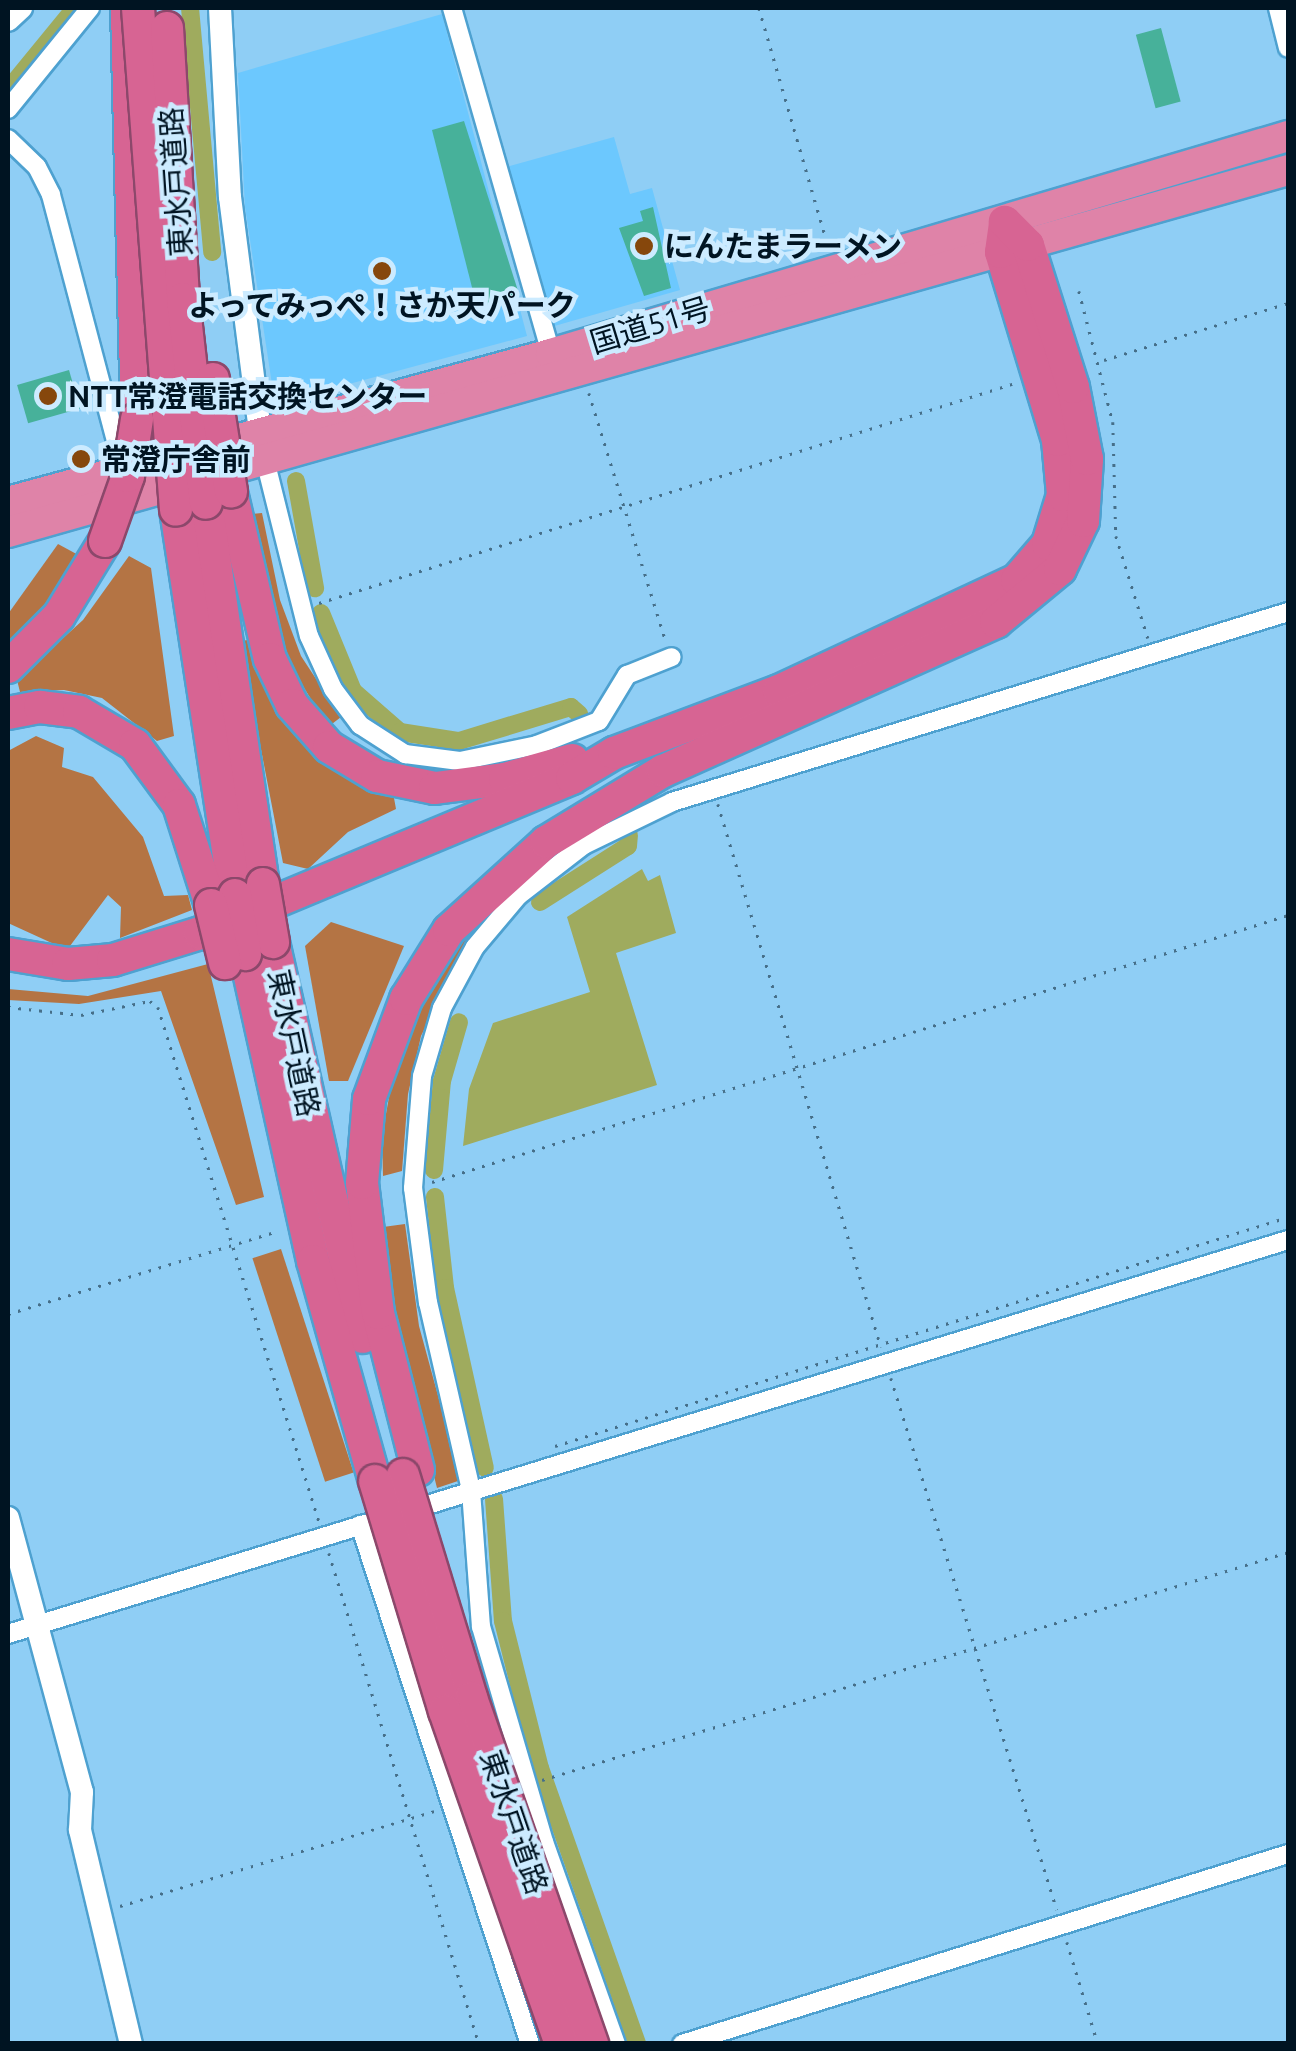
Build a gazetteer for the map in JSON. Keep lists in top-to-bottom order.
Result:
{
  "streets": {
    "highway": ["東水戸道路", "国道51号"]
  },
  "places": [
    "にんたまラーメン",
    "よってみっぺ！さか天パーク",
    "NTT常澄電話交換センター",
    "常澄庁舎前"
  ]
}
